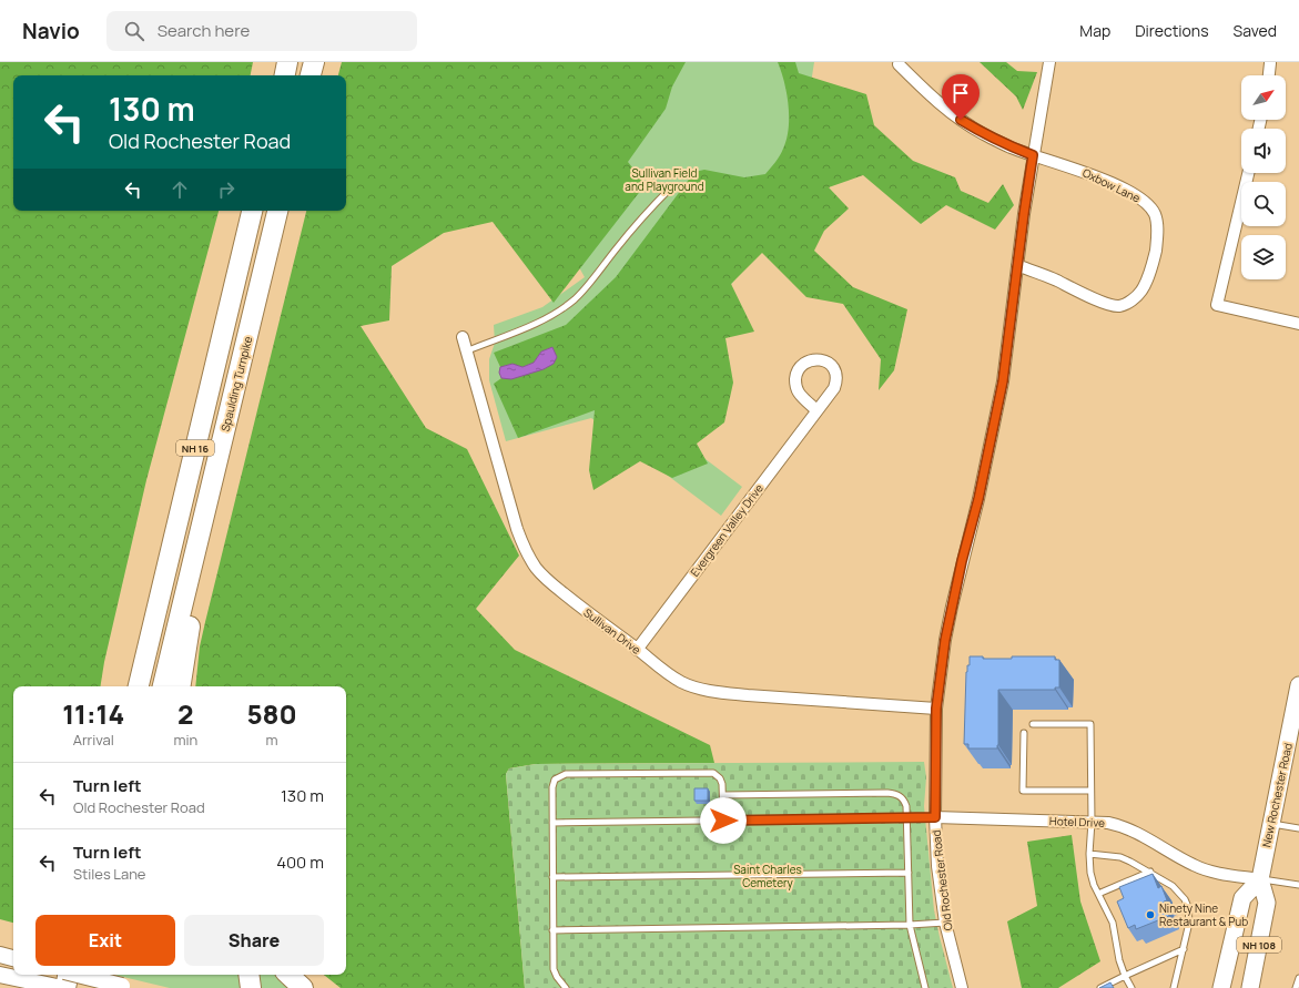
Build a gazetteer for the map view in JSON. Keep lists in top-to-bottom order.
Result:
{
  "streets": {
    "highway": ["Spaulding Turnpike", "NH 16"],
    "main road": ["New Rochester Road", "NH 108"],
    "street": [
      "Oxbow Lane",
      "Evergreen Valley Drive",
      "Sullivan Drive",
      "Hotel Drive",
      "Old Rochester Road"
    ]
  },
  "crossings": [
    ["Oxbow Lane", "Old Rochester Road"],
    ["Evergreen Valley Drive", "Sullivan Drive"],
    ["Sullivan Drive", "Old Rochester Road"],
    ["New Rochester Road", "Hotel Drive"],
    ["New Rochester Road", "NH 108"],
    ["Hotel Drive", "Old Rochester Road"],
    ["Hotel Drive", "NH 108"]
  ],
  "parks": ["Sullivan Field and Playground", "Saint Charles Cemetery"],
  "places": ["Ninety Nine Restaurant & Pub"],
  "north": "top right",
  "page": {
    "header": "Navio",
    "search": "Search here",
    "nav": ["Map", "Directions", "Saved"],
    "turn": ["130 m", "Old Rochester Road"],
    "eta": [
      "11:14",
      "Arrival",
      "2",
      "min",
      "580",
      "m"
    ],
    "list": [
      {
        "name": "Turn left",
        "note": "Old Rochester Road",
        "value": "130 m"
      },
      {
        "name": "Turn left",
        "note": "Stiles Lane",
        "value": "400 m"
      }
    ],
    "buttons": ["Exit", "Share"]
  }
}
